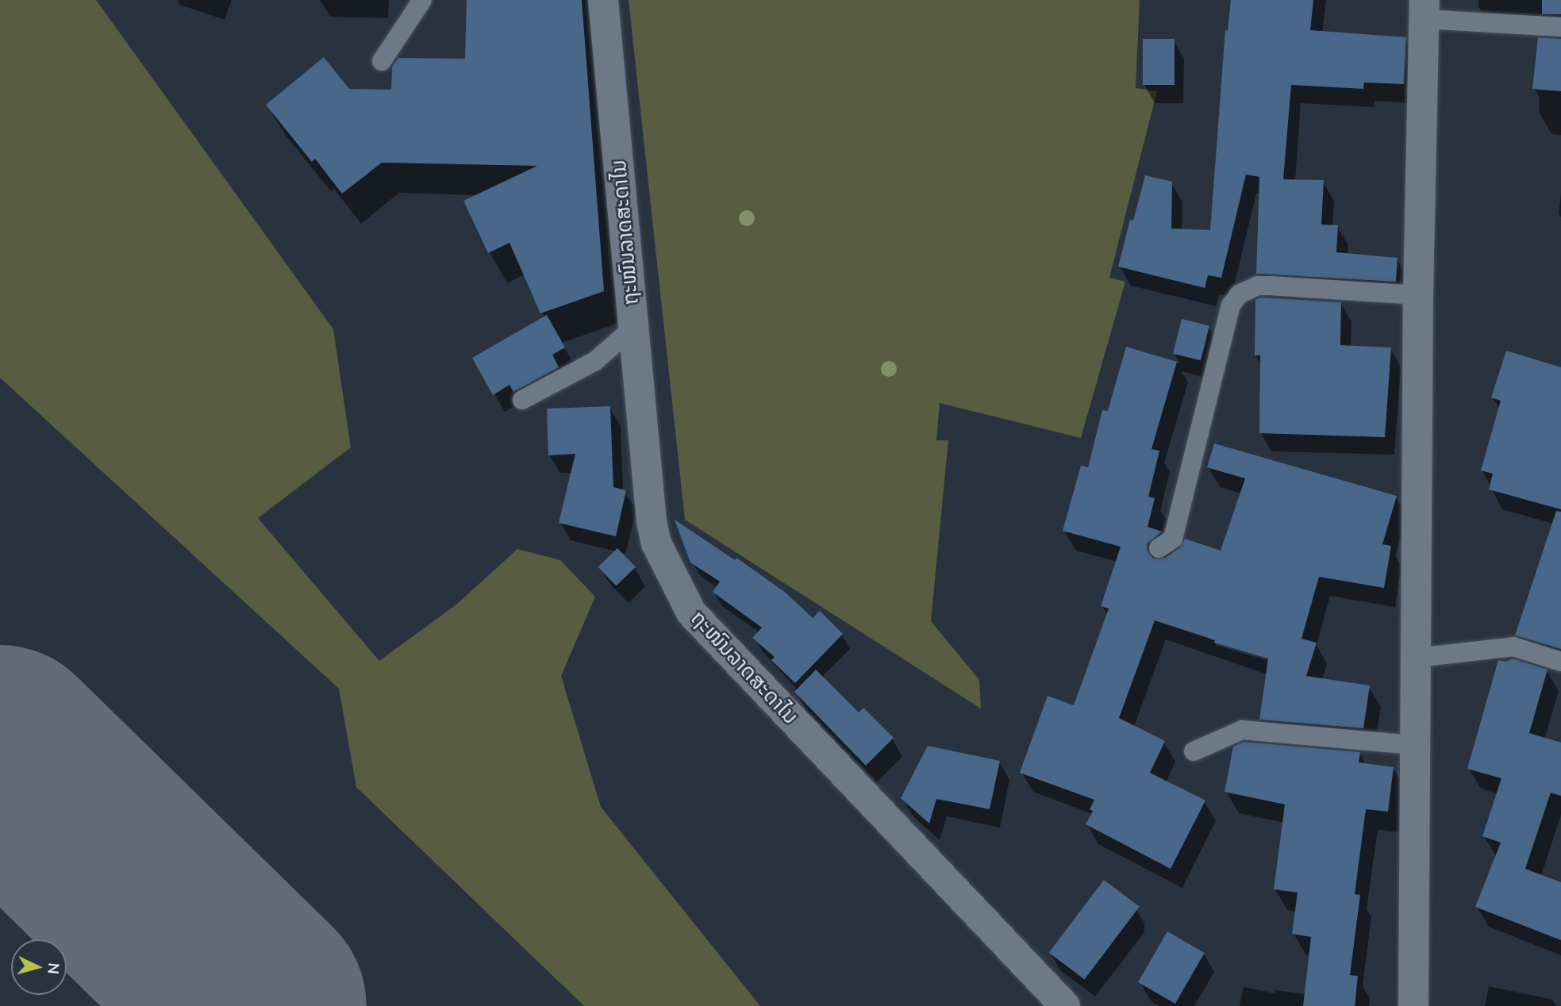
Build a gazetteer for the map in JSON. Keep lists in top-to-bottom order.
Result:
{
  "streets": {
    "street": ["ຖະໜົນລາດສະດາໄນ"]
  },
  "north": "right"
}
